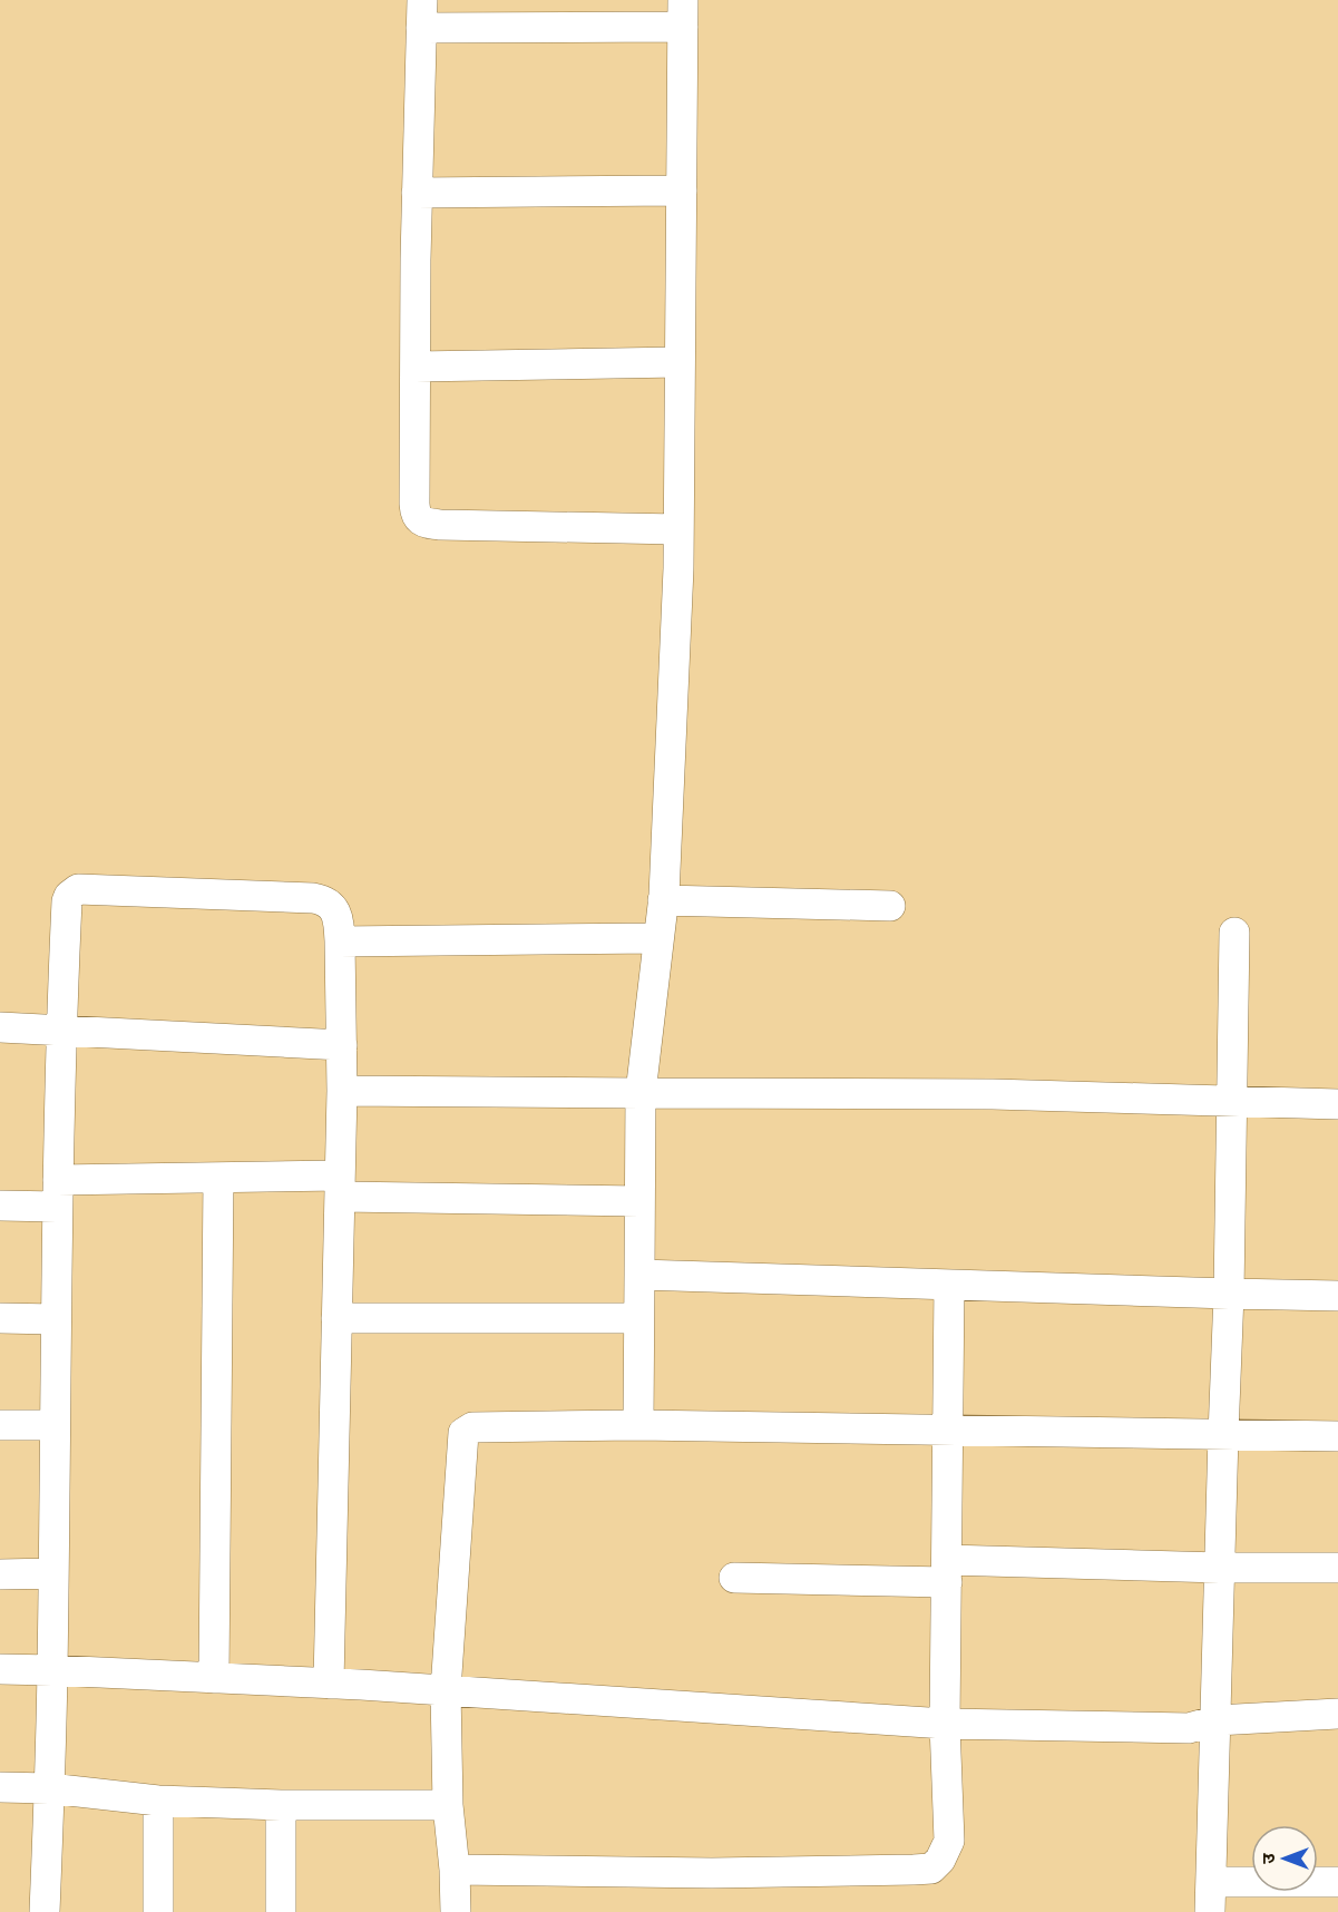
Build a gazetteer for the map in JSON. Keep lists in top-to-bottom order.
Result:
{
  "north": "left"
}
